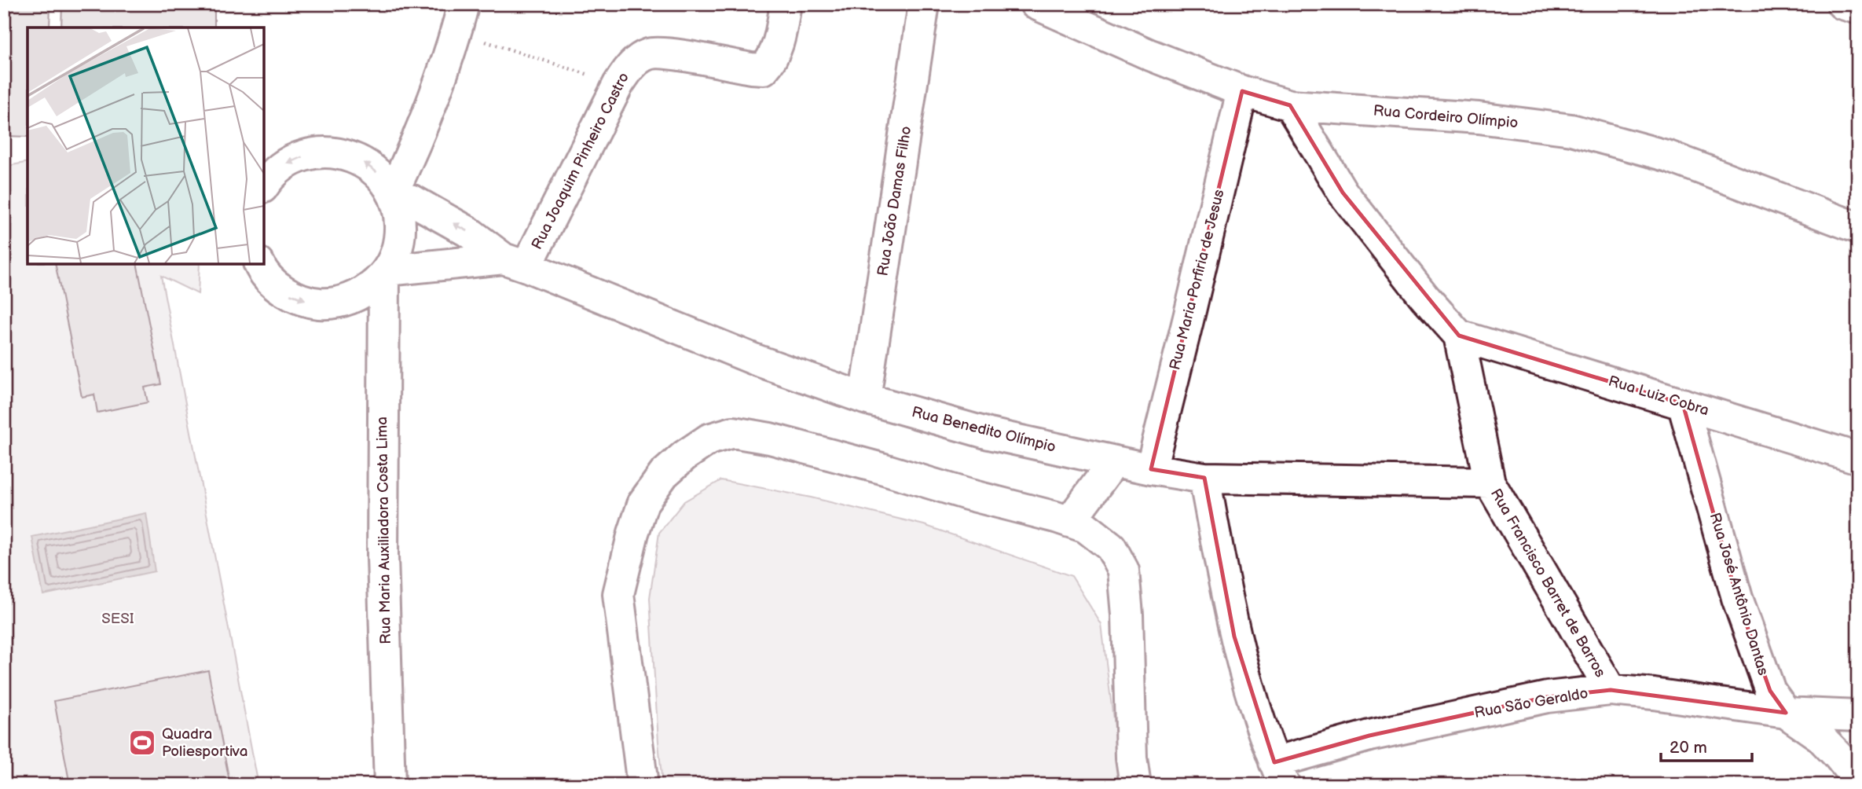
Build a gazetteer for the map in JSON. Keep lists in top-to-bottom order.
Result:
{
  "streets": {
    "street": [
      "Rua Cordeiro Olímpio",
      "Rua Joaquim Pinheiro Castro",
      "Rua João Damas Filho",
      "Rua Maria Porfiria de Jesus",
      "Rua Luiz Cobra",
      "Rua Benedito Olímpio",
      "Rua Maria Auxiliadora Costa Lima",
      "Rua Francisco Barret de Barros",
      "Rua José Antônio Dantas",
      "Rua São Geraldo"
    ]
  },
  "crossings": [
    ["Rua Cordeiro Olímpio", "Rua Maria Porfiria de Jesus"],
    ["Rua Joaquim Pinheiro Castro", "Rua Benedito Olímpio"],
    ["Rua João Damas Filho", "Rua Benedito Olímpio"],
    ["Rua Maria Porfiria de Jesus", "Rua Benedito Olímpio"],
    ["Rua Luiz Cobra", "Rua Francisco Barret de Barros"],
    ["Rua Luiz Cobra", "Rua José Antônio Dantas"],
    ["Rua Benedito Olímpio", "Rua Maria Auxiliadora Costa Lima"],
    ["Rua Benedito Olímpio", "Rua Francisco Barret de Barros"],
    ["Rua Francisco Barret de Barros", "Rua São Geraldo"],
    ["Rua José Antônio Dantas", "Rua São Geraldo"]
  ],
  "parks": ["SESI"],
  "places": {
    "sports": ["Quadra Poliesportiva"]
  },
  "scale_bar": "20 m"
}
